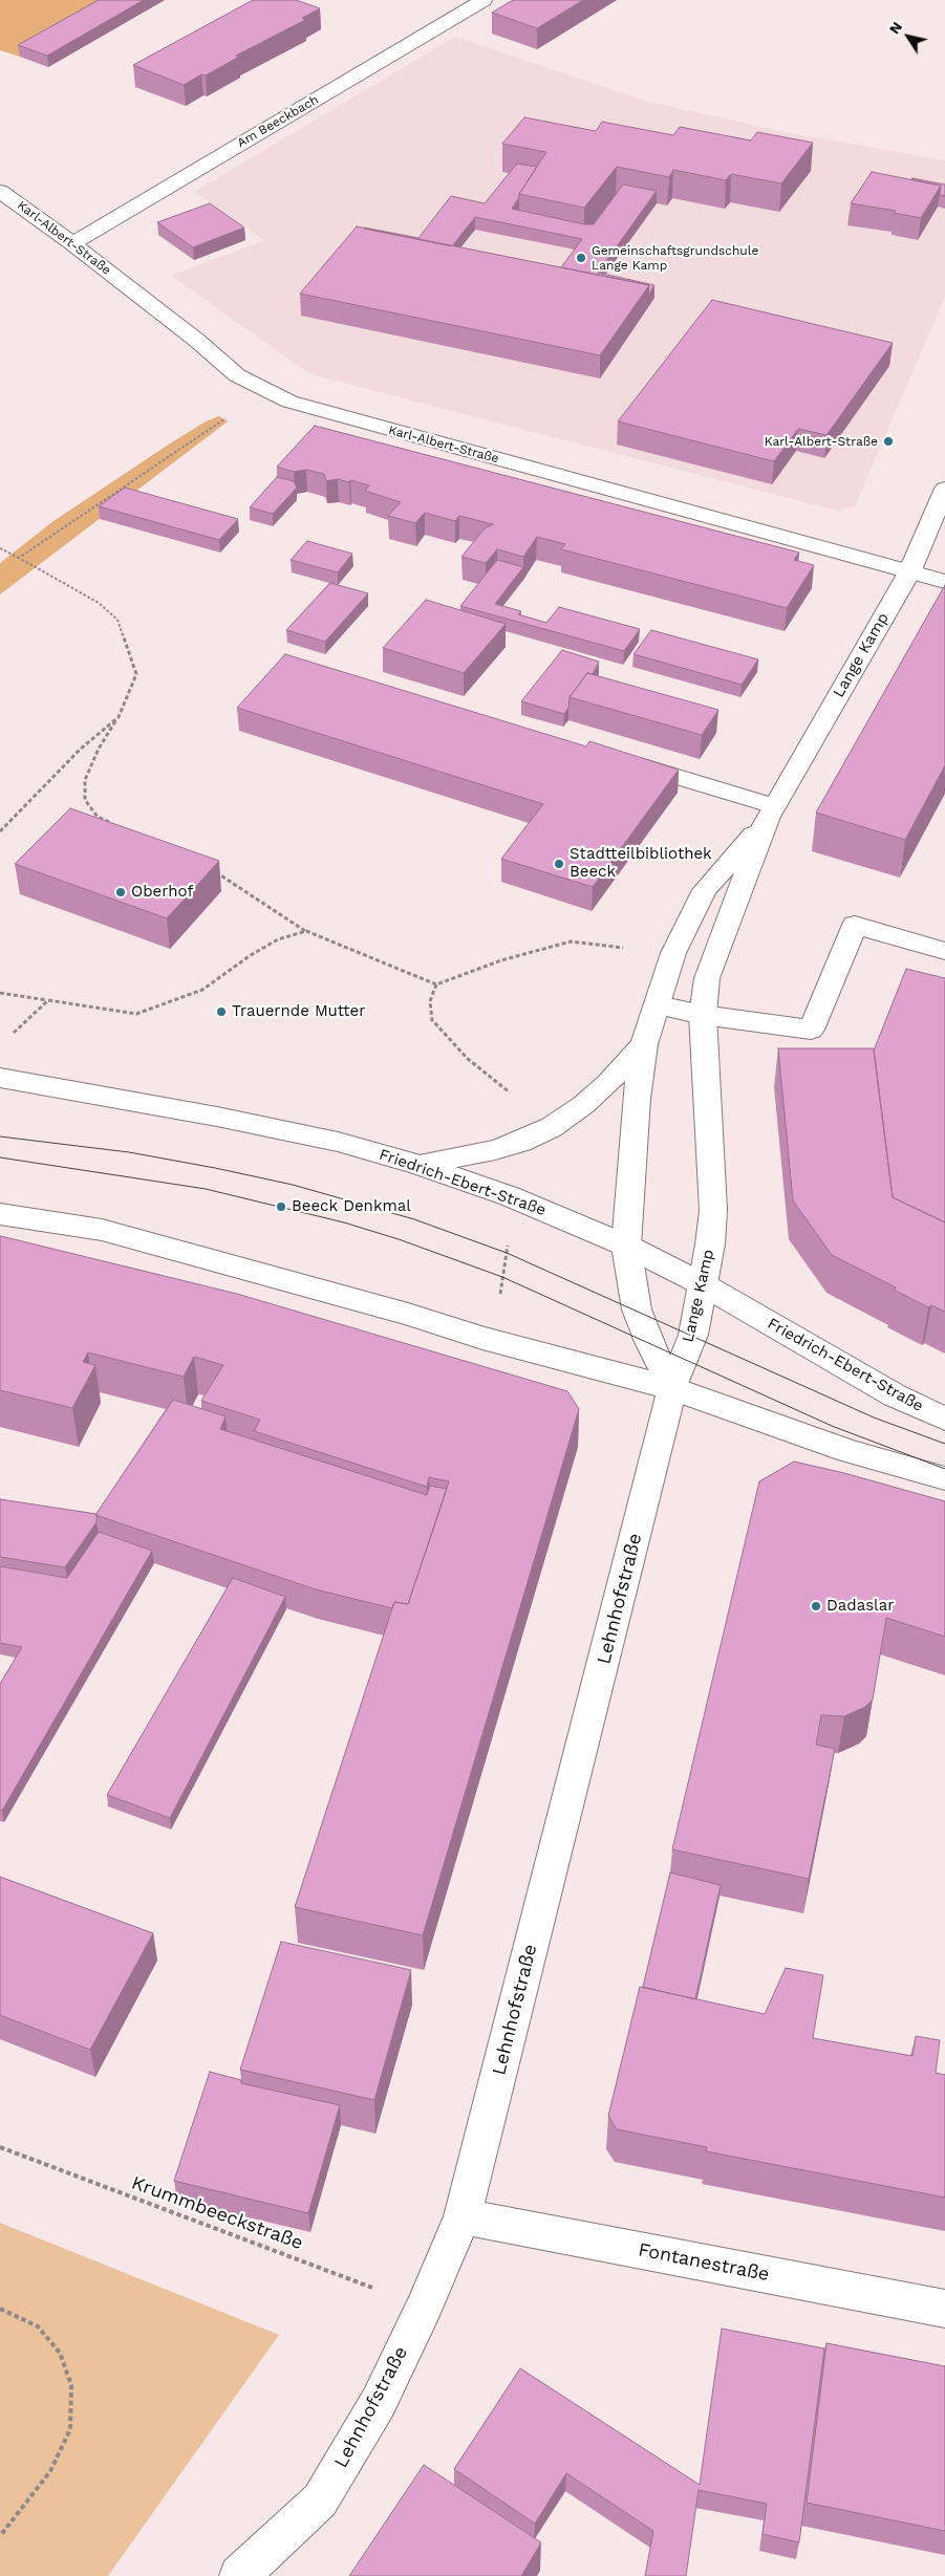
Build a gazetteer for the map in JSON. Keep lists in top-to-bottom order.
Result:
{
  "streets": {
    "street": [
      "Am Beeckbach",
      "Karl-Albert-Straße",
      "Lange Kamp",
      "Friedrich-Ebert-Straße",
      "Lehnhofstraße",
      "Fontanestraße"
    ],
    "path": ["Krummbeeckstraße"]
  },
  "crossings": [
    ["Am Beeckbach", "Karl-Albert-Straße"],
    ["Karl-Albert-Straße", "Lange Kamp"],
    ["Lange Kamp", "Friedrich-Ebert-Straße"],
    ["Lange Kamp", "Lehnhofstraße"],
    ["Lehnhofstraße", "Krummbeeckstraße"],
    ["Lehnhofstraße", "Fontanestraße"]
  ],
  "places": [
    "Gemeinschaftsgrundschule Lange Kamp",
    "Karl-Albert-Straße",
    "Stadtteilbibliothek Beeck",
    "Oberhof",
    "Trauernde Mutter",
    "Beeck Denkmal",
    "Dadaslar"
  ],
  "north": "top left"
}
